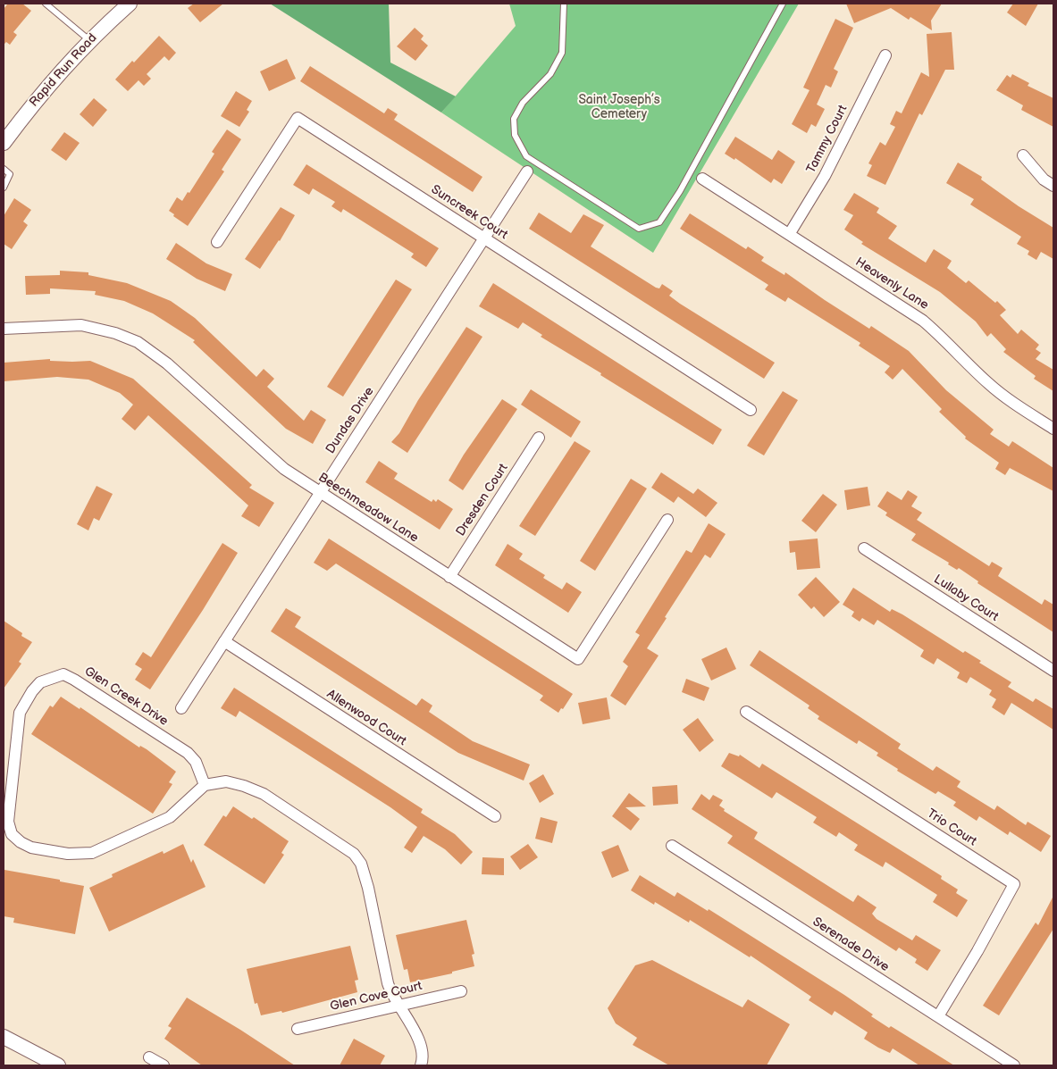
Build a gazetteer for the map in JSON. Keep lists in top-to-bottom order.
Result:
{
  "streets": {
    "street": [
      "Rapid Run Road",
      "Tammy Court",
      "Suncreek Court",
      "Heavenly Lane",
      "Dundas Drive",
      "Dresden Court",
      "Beechmeadow Lane",
      "Lullaby Court",
      "Glen Creek Drive",
      "Allenwood Court",
      "Trio Court",
      "Serenade Drive",
      "Glen Cove Court"
    ]
  },
  "crossings": [
    ["Tammy Court", "Heavenly Lane"],
    ["Suncreek Court", "Dundas Drive"],
    ["Dundas Drive", "Beechmeadow Lane"],
    ["Dundas Drive", "Allenwood Court"],
    ["Dresden Court", "Beechmeadow Lane"],
    ["Trio Court", "Serenade Drive"]
  ],
  "parks": ["Saint Joseph’s Cemetery"]
}
